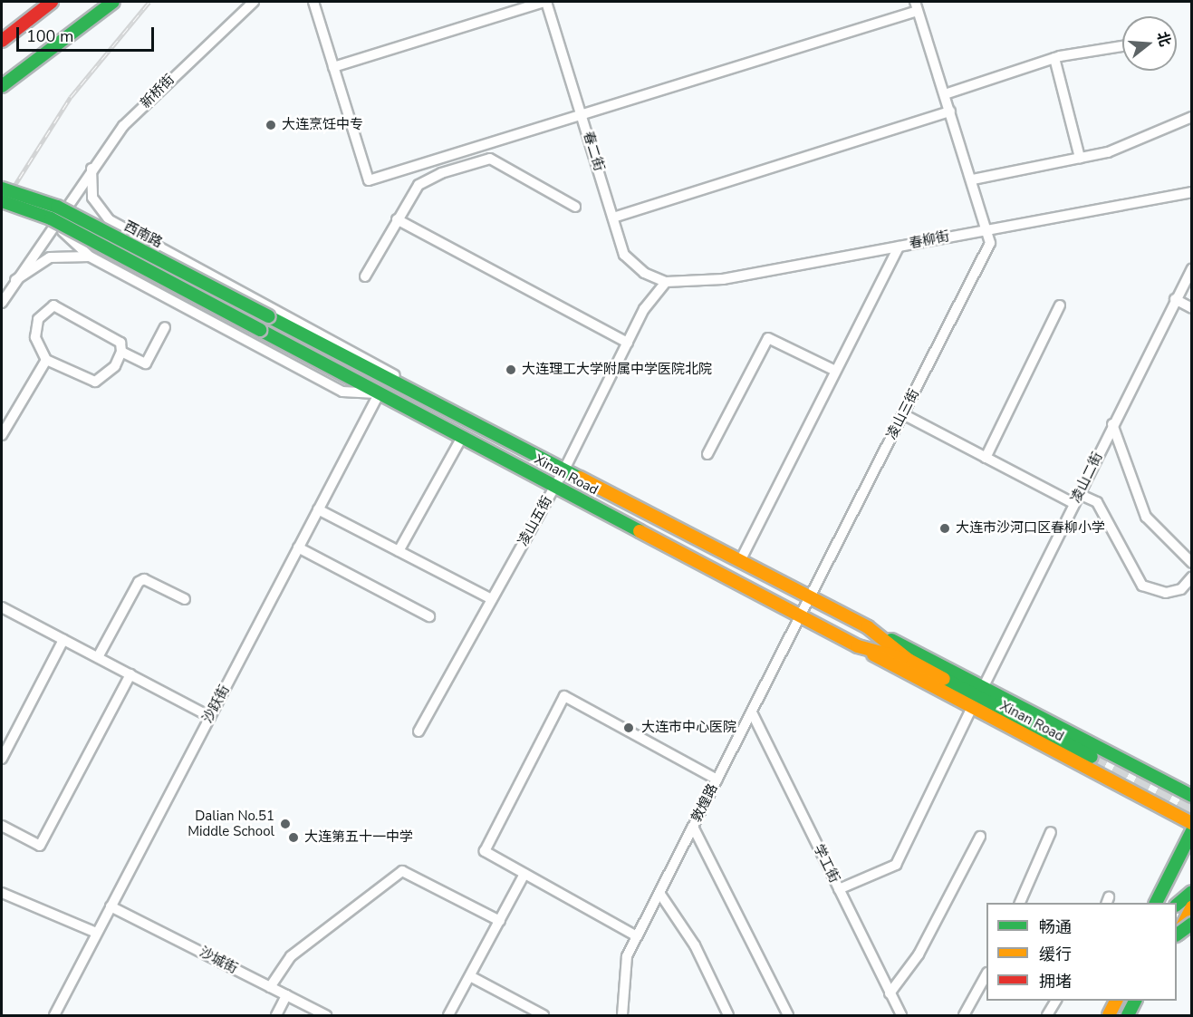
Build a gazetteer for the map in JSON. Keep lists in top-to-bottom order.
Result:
{
  "streets": {
    "main road": ["西南路", "Xinan Road"],
    "street": [
      "新桥街",
      "春二街",
      "春柳街",
      "凌山三街",
      "凌山二街",
      "凌山五街",
      "沙跃街",
      "敦煌路",
      "学工街",
      "沙城街"
    ]
  },
  "crossings": [
    ["春二街", "春柳街"],
    ["春二街", "凌山五街"],
    ["西南路", "Xinan Road"],
    ["春柳街", "凌山三街"],
    ["春柳街", "凌山五街"],
    ["凌山三街", "Xinan Road"],
    ["凌山三街", "敦煌路"],
    ["Xinan Road", "凌山二街"],
    ["Xinan Road", "凌山五街"],
    ["Xinan Road", "沙跃街"],
    ["Xinan Road", "敦煌路"],
    ["沙跃街", "沙城街"],
    ["敦煌路", "学工街"]
  ],
  "places": [
    "大连烹饪中专",
    "大连理工大学附属中学医院北院",
    "大连市沙河口区春柳小学",
    "大连市中心医院",
    "Dalian No.51 Middle School",
    "大连第五十一中学"
  ],
  "legend": ["畅通", "缓行", "拥堵"],
  "scale_bar": "100 m",
  "north": "right"
}
